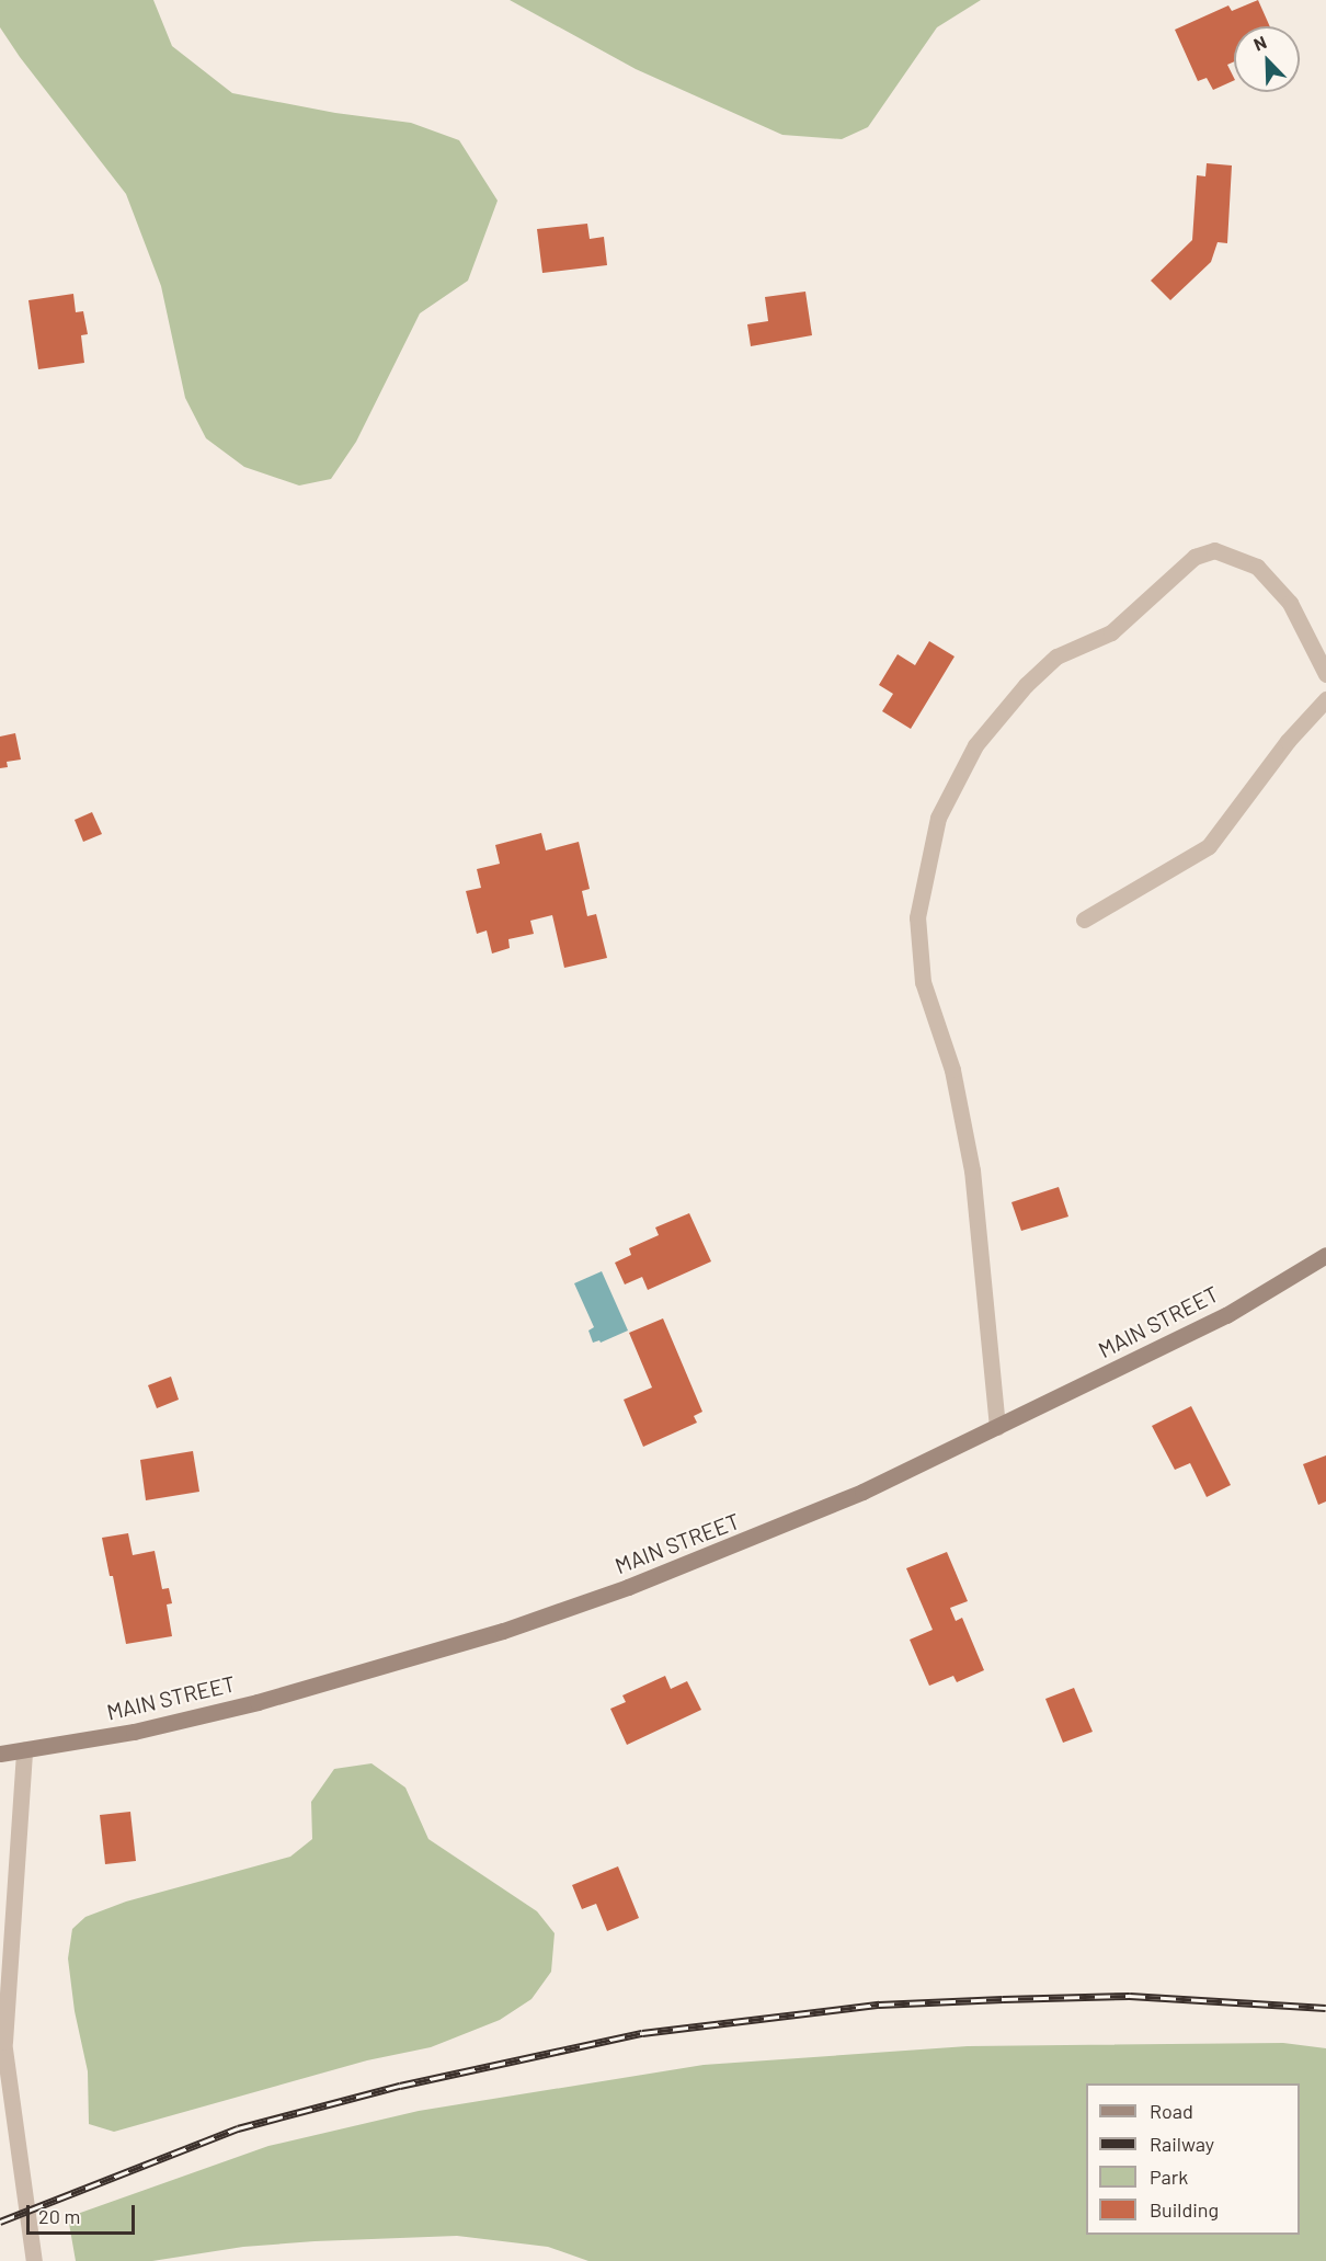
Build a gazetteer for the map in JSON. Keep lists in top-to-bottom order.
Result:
{
  "streets": {
    "main road": ["MAIN STREET"]
  },
  "legend": [
    "Road",
    "Railway",
    "Park",
    "Building"
  ],
  "scale_bar": "20 m",
  "north": "top left"
}
